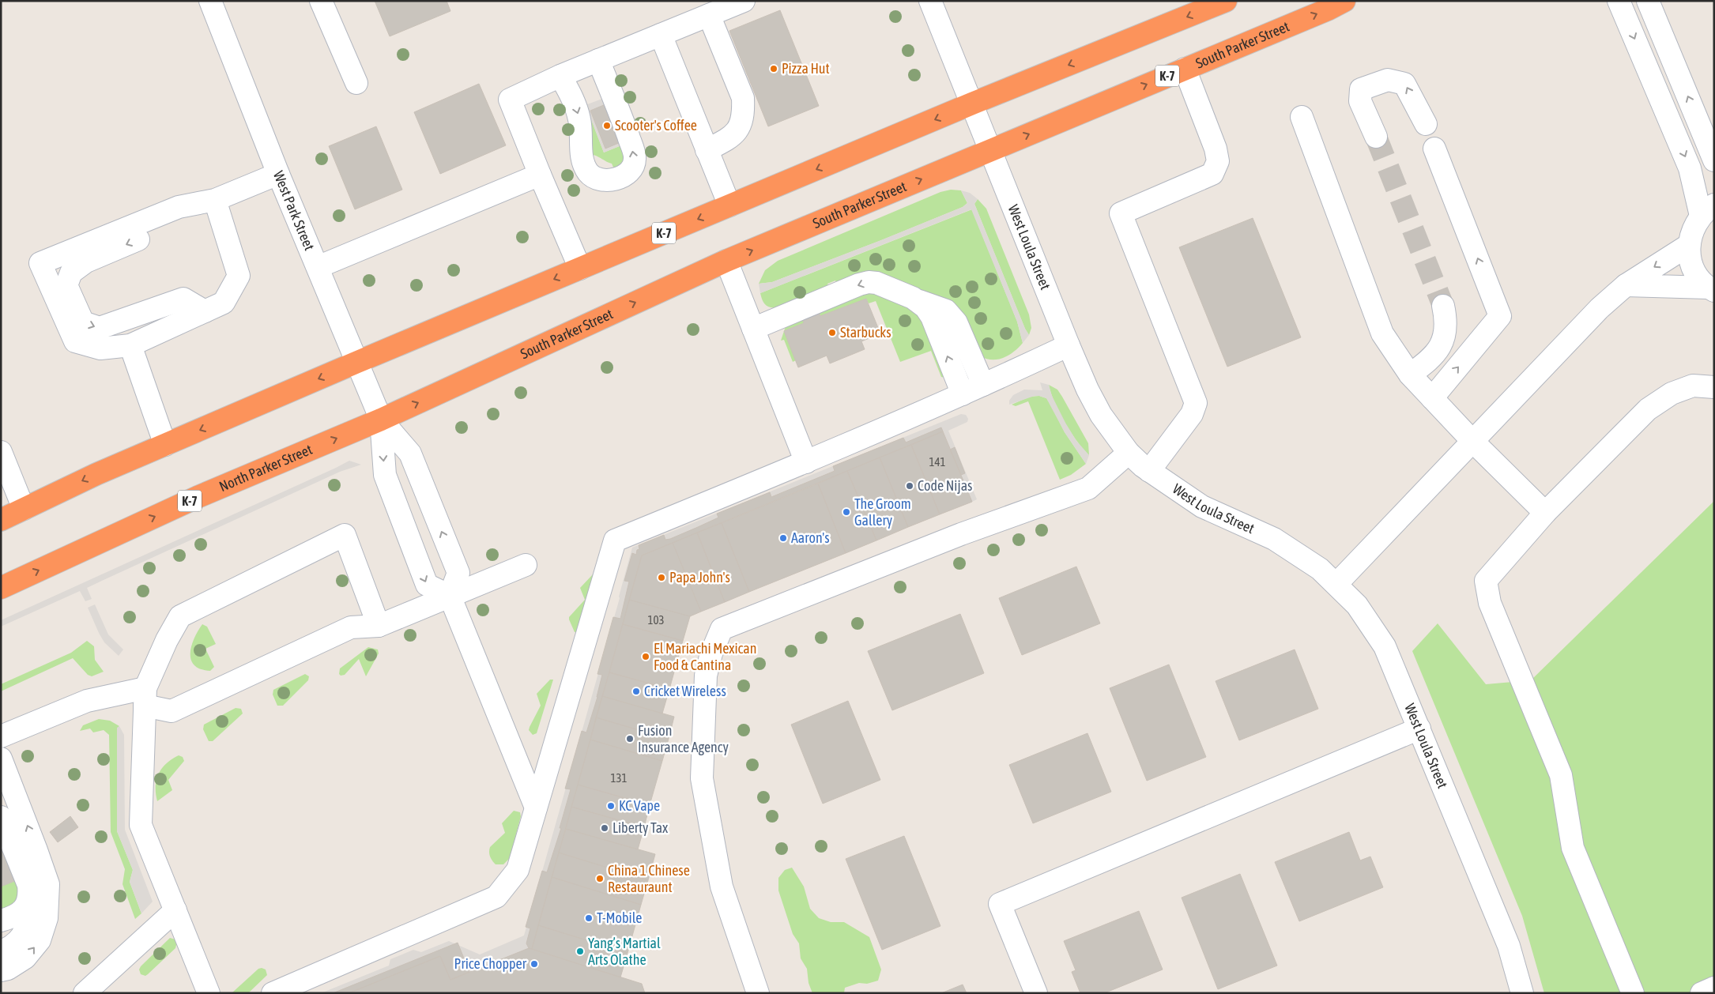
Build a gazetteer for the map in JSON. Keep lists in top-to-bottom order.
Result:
{
  "streets": {
    "highway": ["South Parker Street", "K-7", "North Parker Street"],
    "street": ["West Park Street", "West Loula Street"]
  },
  "crossings": [
    ["South Parker Street", "West Park Street"],
    ["South Parker Street", "West Loula Street"],
    ["South Parker Street", "North Parker Street"],
    ["K-7", "West Park Street"],
    ["K-7", "West Loula Street"],
    ["West Park Street", "North Parker Street"]
  ],
  "places": [
    "Pizza Hut",
    "Scooter's Coffee",
    "Starbucks",
    "Code Nijas",
    "The Groom Gallery",
    "Aaron's",
    "Papa John's",
    "El Mariachi Mexican Food & Cantina",
    "Cricket Wireless",
    "Fusion Insurance Agency",
    "KC Vape",
    "Liberty Tax",
    "China 1 Chinese Restauraunt",
    "T-Mobile",
    "Yang’s Martial Arts Olathe",
    "Price Chopper"
  ],
  "house_numbers": ["141", "103", "131"]
}
